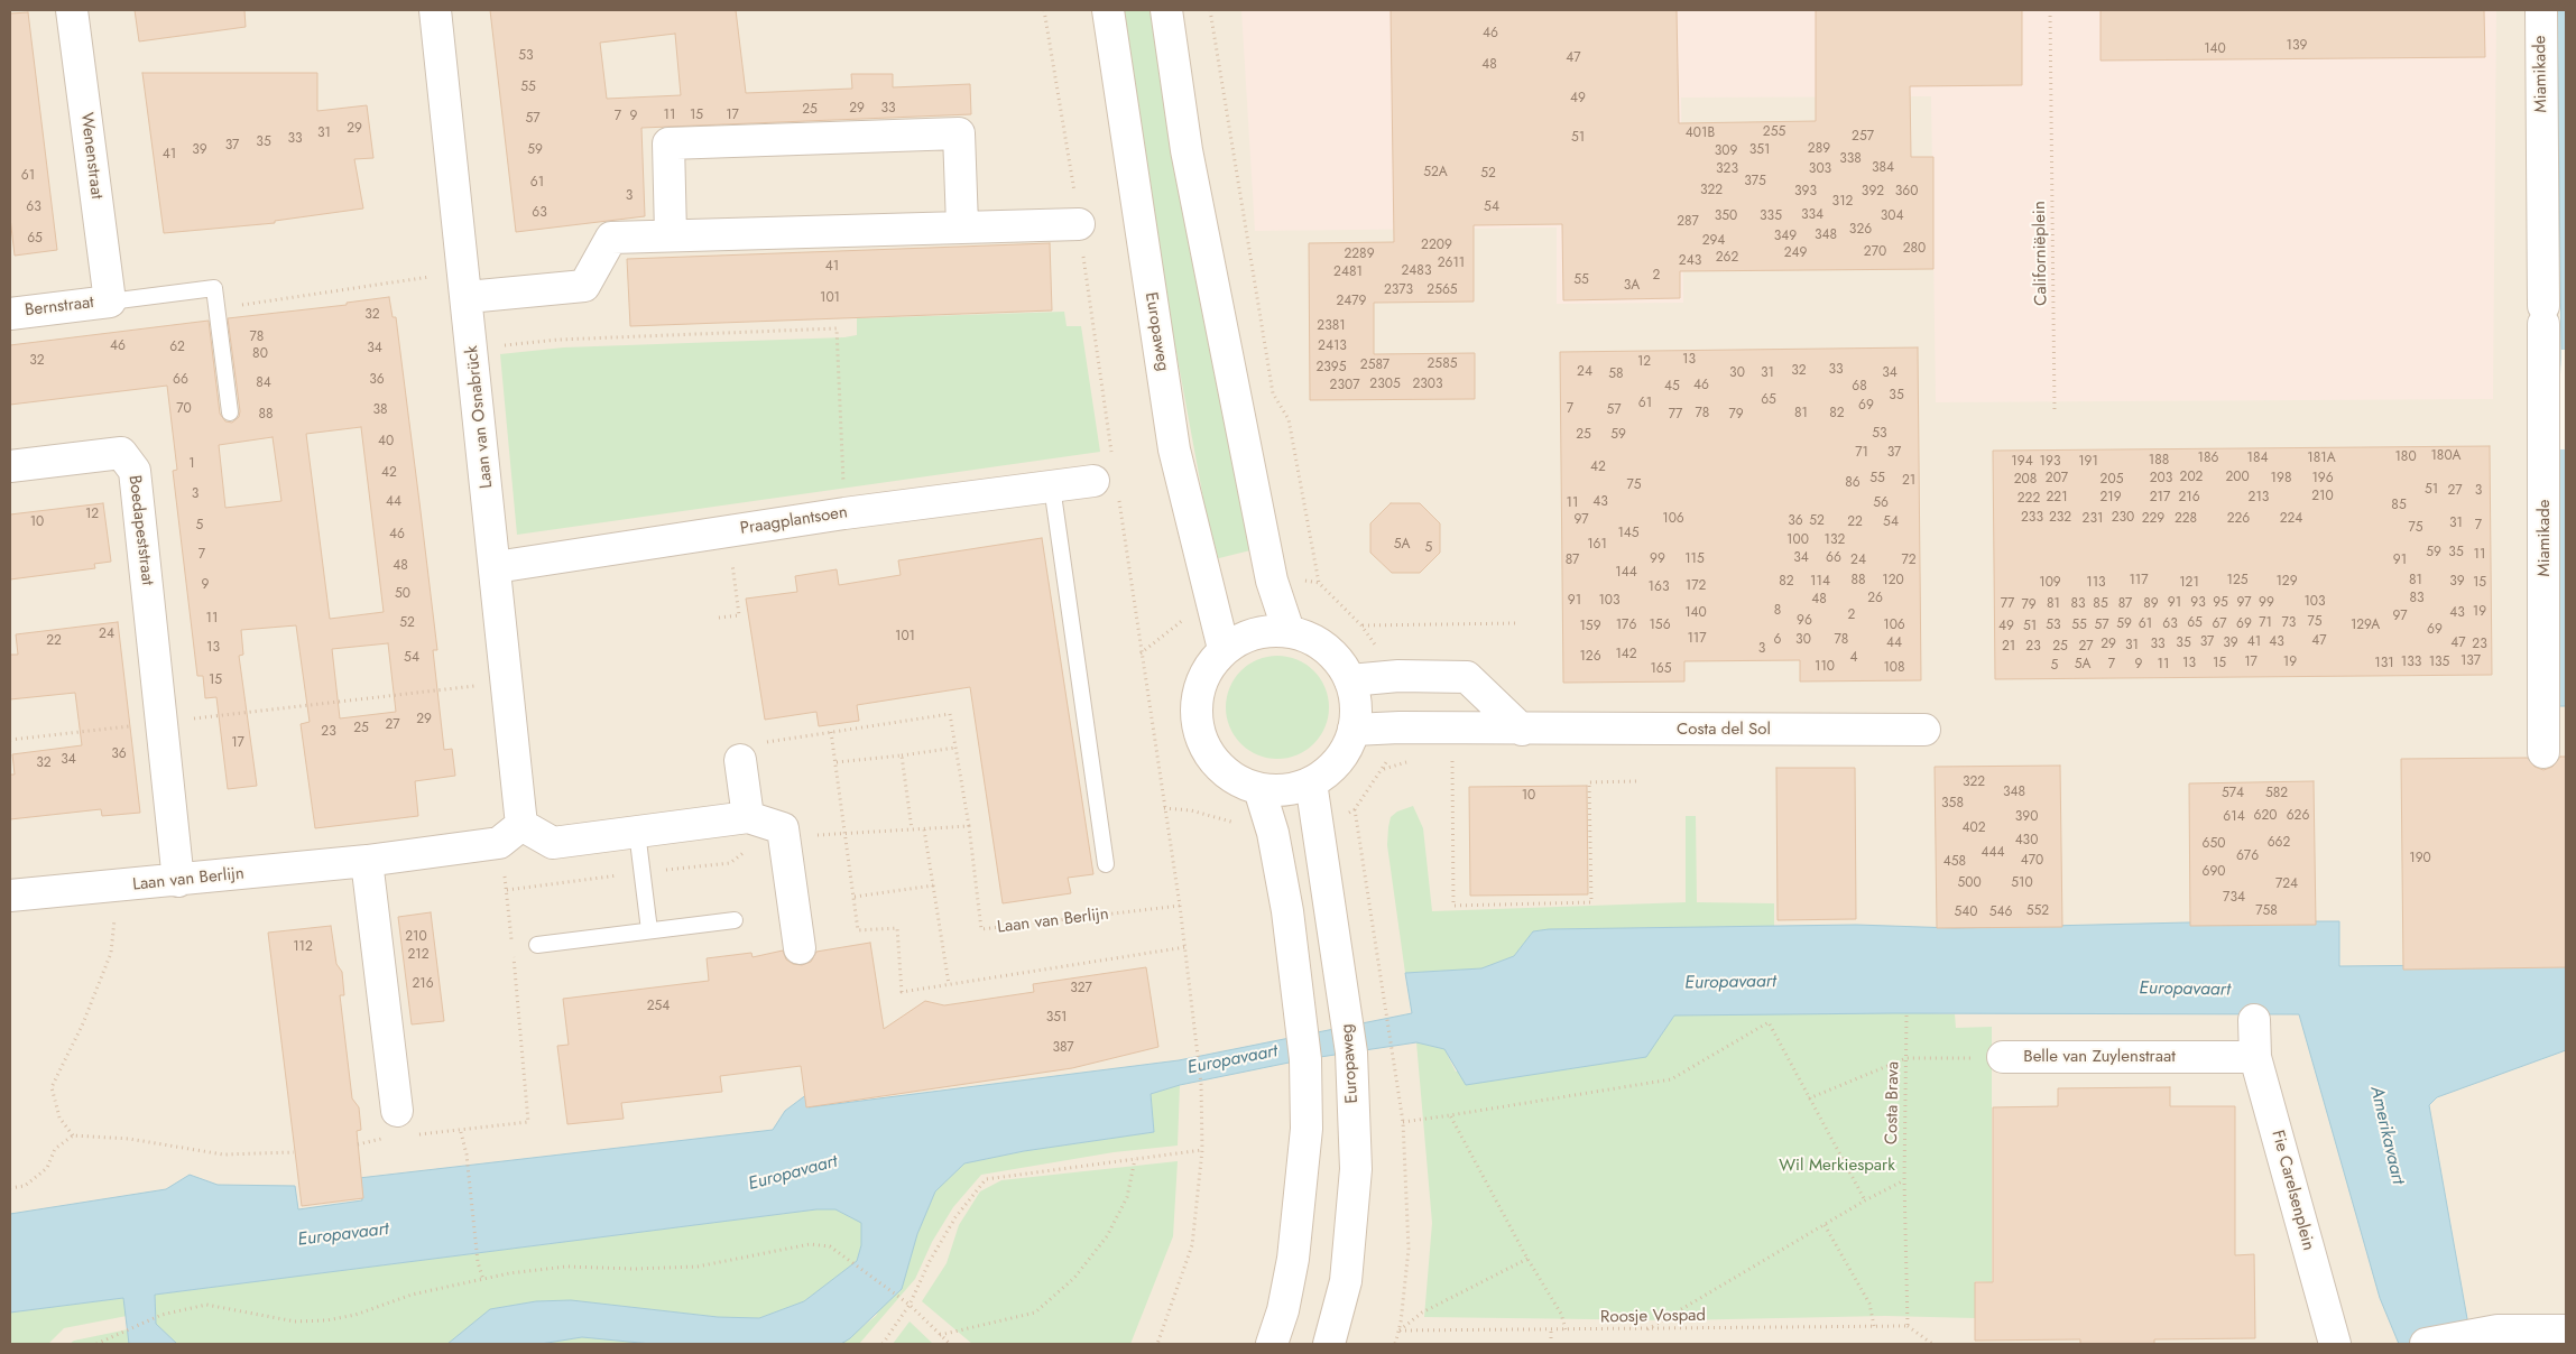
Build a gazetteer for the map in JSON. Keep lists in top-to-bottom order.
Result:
{
  "streets": {
    "street": [
      "Miamikade",
      "Wenenstraat",
      "Bernstraat",
      "Europaweg",
      "Laan van Osnabrück",
      "Praagplantsoen",
      "Boedapeststraat",
      "Costa del Sol",
      "Laan van Berlijn",
      "Belle van Zuylenstraat",
      "Fie Carelsenplein"
    ],
    "path": ["Californiëplein", "Costa Brava", "Roosje Vospad"]
  },
  "crossings": [
    ["Wenenstraat", "Bernstraat"],
    ["Europaweg", "Costa del Sol"],
    ["Laan van Osnabrück", "Praagplantsoen"],
    ["Laan van Osnabrück", "Laan van Berlijn"],
    ["Boedapeststraat", "Laan van Berlijn"],
    ["Belle van Zuylenstraat", "Costa Brava"],
    ["Belle van Zuylenstraat", "Fie Carelsenplein"],
    ["Costa Brava", "Roosje Vospad"]
  ],
  "water": ["Europavaart", "Amerikavaart"],
  "parks": ["Wil Merkiespark"],
  "house_numbers": [
    "46",
    "139",
    "140",
    "53",
    "47",
    "48",
    "55",
    "49",
    "29",
    "33",
    "25",
    "11",
    "15",
    "17",
    "7",
    "9",
    "57",
    "29",
    "255",
    "31",
    "401B",
    "257",
    "51",
    "33",
    "35",
    "37",
    "289",
    "39",
    "59",
    "351",
    "309",
    "41",
    "338",
    "384",
    "323",
    "303",
    "52A",
    "52",
    "61",
    "375",
    "61",
    "322",
    "393",
    "392",
    "360",
    "3",
    "312",
    "63",
    "54",
    "63",
    "334",
    "350",
    "335",
    "304",
    "287",
    "326",
    "348",
    "349",
    "65",
    "294",
    "2209",
    "280",
    "270",
    "249",
    "2289",
    "262",
    "243",
    "2611",
    "41",
    "2483",
    "2481",
    "2",
    "55",
    "3A",
    "2373",
    "2565",
    "101",
    "2479",
    "32",
    "2381",
    "78",
    "46",
    "2413",
    "62",
    "34",
    "80",
    "13",
    "32",
    "12",
    "2585",
    "2587",
    "2395",
    "33",
    "32",
    "24",
    "30",
    "31",
    "34",
    "58",
    "66",
    "36",
    "84",
    "2305",
    "2303",
    "2307",
    "46",
    "45",
    "68",
    "35",
    "65",
    "61",
    "69",
    "70",
    "7",
    "38",
    "57",
    "78",
    "81",
    "82",
    "88",
    "77",
    "79",
    "53",
    "25",
    "59",
    "40",
    "71",
    "37",
    "180A",
    "180",
    "186",
    "184",
    "181A",
    "188",
    "194",
    "193",
    "191",
    "1",
    "42",
    "42",
    "202",
    "200",
    "55",
    "207",
    "203",
    "198",
    "196",
    "208",
    "205",
    "21",
    "86",
    "75",
    "51",
    "27",
    "3",
    "3",
    "210",
    "221",
    "219",
    "217",
    "216",
    "213",
    "222",
    "44",
    "43",
    "11",
    "56",
    "85",
    "12",
    "233",
    "232",
    "230",
    "106",
    "231",
    "229",
    "228",
    "226",
    "224",
    "97",
    "36",
    "52",
    "10",
    "22",
    "54",
    "31",
    "5",
    "7",
    "75",
    "145",
    "46",
    "100",
    "132",
    "5A",
    "161",
    "5",
    "59",
    "35",
    "7",
    "11",
    "34",
    "66",
    "99",
    "115",
    "87",
    "24",
    "72",
    "91",
    "48",
    "144",
    "88",
    "120",
    "117",
    "125",
    "81",
    "82",
    "114",
    "129",
    "39",
    "109",
    "113",
    "121",
    "15",
    "9",
    "172",
    "163",
    "50",
    "26",
    "83",
    "48",
    "91",
    "103",
    "103",
    "91",
    "93",
    "95",
    "97",
    "99",
    "77",
    "81",
    "83",
    "85",
    "87",
    "89",
    "79",
    "8",
    "19",
    "140",
    "43",
    "2",
    "97",
    "11",
    "96",
    "75",
    "52",
    "65",
    "71",
    "73",
    "59",
    "61",
    "63",
    "67",
    "69",
    "176",
    "156",
    "106",
    "53",
    "55",
    "57",
    "129A",
    "159",
    "49",
    "51",
    "69",
    "24",
    "101",
    "117",
    "6",
    "30",
    "78",
    "22",
    "47",
    "37",
    "41",
    "43",
    "44",
    "35",
    "39",
    "47",
    "29",
    "33",
    "23",
    "31",
    "21",
    "23",
    "25",
    "27",
    "13",
    "3",
    "142",
    "126",
    "54",
    "4",
    "137",
    "17",
    "19",
    "133",
    "135",
    "13",
    "15",
    "131",
    "5A",
    "7",
    "9",
    "11",
    "5",
    "110",
    "108",
    "165",
    "15",
    "29",
    "27",
    "25",
    "23",
    "17",
    "36",
    "34",
    "32",
    "322",
    "348",
    "574",
    "582",
    "10",
    "358",
    "620",
    "626",
    "390",
    "614",
    "402",
    "430",
    "662",
    "650",
    "444",
    "676",
    "190",
    "470",
    "458",
    "690",
    "500",
    "510",
    "724",
    "734",
    "552",
    "758",
    "540",
    "546",
    "210",
    "112",
    "212",
    "216",
    "327",
    "254",
    "351",
    "387"
  ]
}
